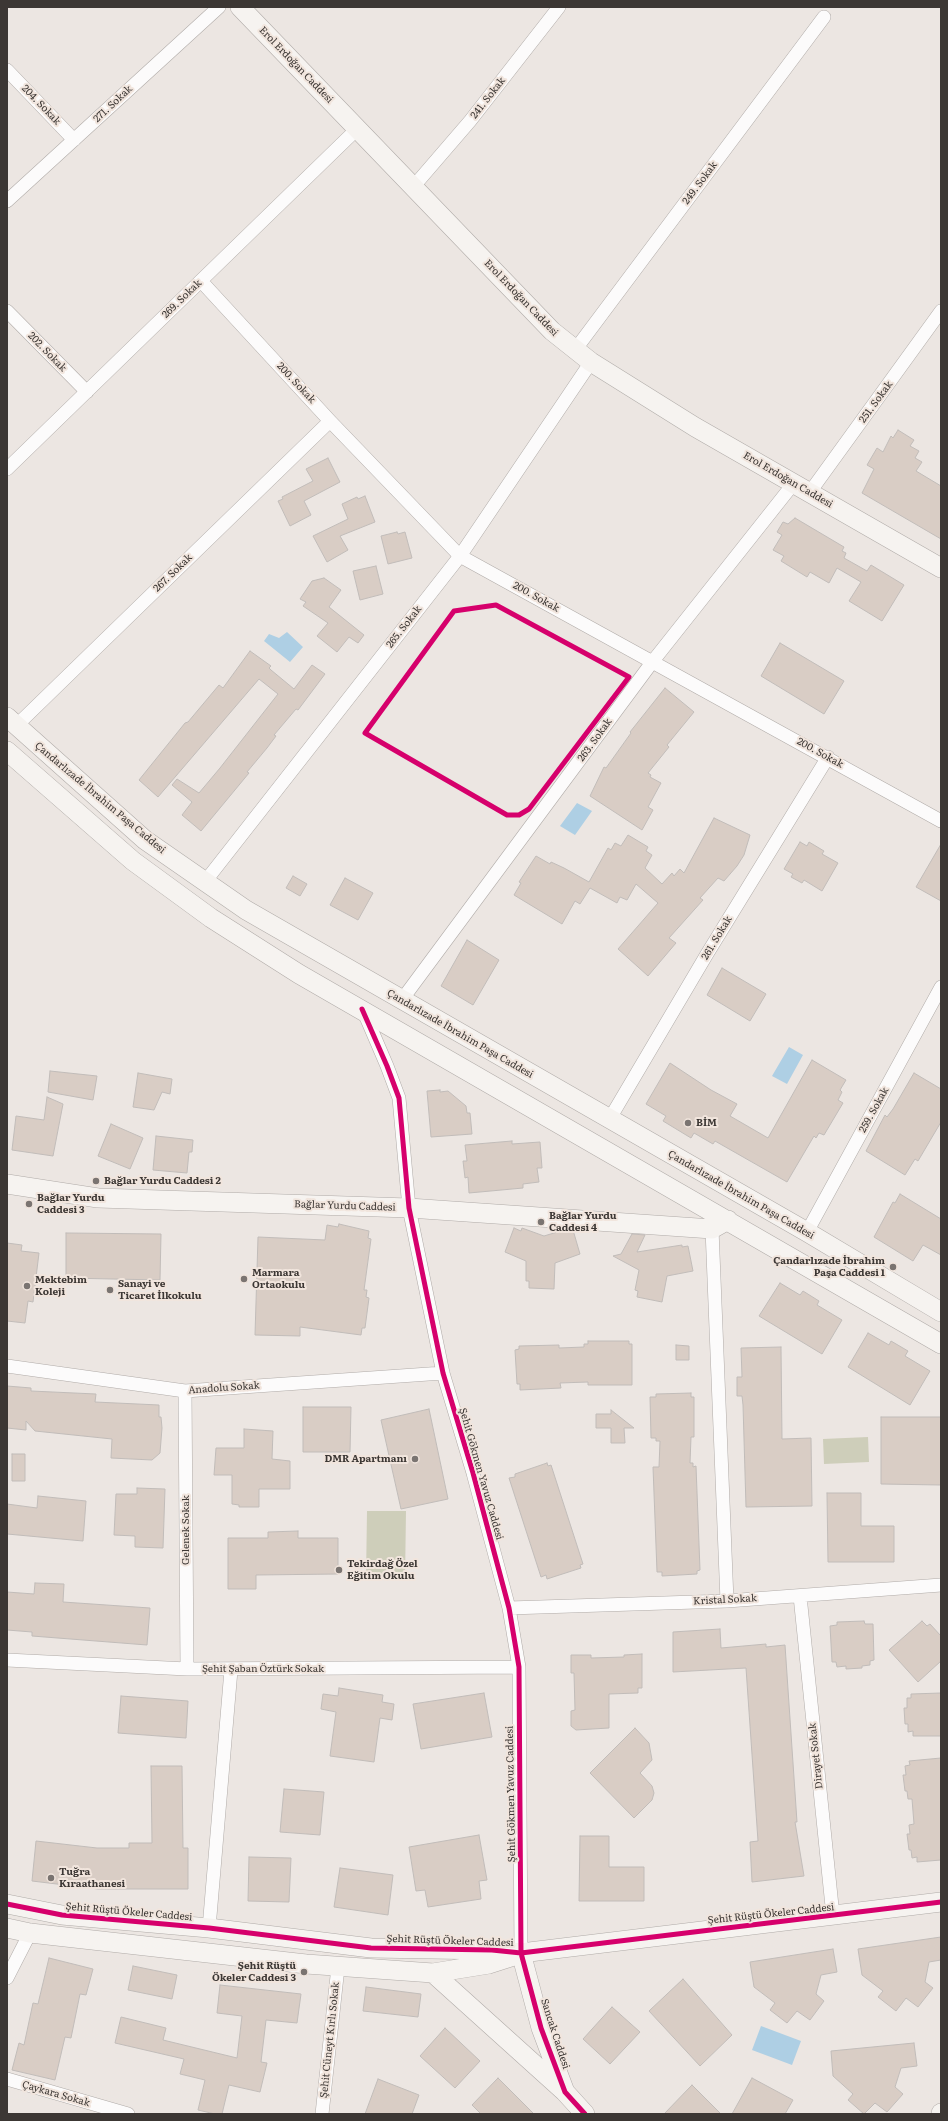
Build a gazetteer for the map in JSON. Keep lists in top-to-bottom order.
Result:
{
  "streets": {
    "street": [
      "Erol Erdoğan Caddesi",
      "241. Sokak",
      "271. Sokak",
      "204. Sokak",
      "249. Sokak",
      "269. Sokak",
      "202. Sokak",
      "200. Sokak",
      "251. Sokak",
      "267. Sokak",
      "265. Sokak",
      "263. Sokak",
      "Çandarlızade İbrahim Paşa Caddesi",
      "261. Sokak",
      "259. Sokak",
      "Bağlar Yurdu Caddesi",
      "Anadolu Sokak",
      "Şehit Gökmen Yavuz Caddesi",
      "Gelenek Sokak",
      "Kristal Sokak",
      "Şehit Şaban Öztürk Sokak",
      "Dirayet Sokak",
      "Şehit Rüştü Ökeler Caddesi",
      "Sancak Caddesi",
      "Şehit Cüneyt Kırlı Sokak",
      "Çaykara Sokak"
    ]
  },
  "crossings": [
    ["Erol Erdoğan Caddesi", "241. Sokak"],
    ["Erol Erdoğan Caddesi", "249. Sokak"],
    ["Erol Erdoğan Caddesi", "269. Sokak"],
    ["Erol Erdoğan Caddesi", "251. Sokak"],
    ["Erol Erdoğan Caddesi", "265. Sokak"],
    ["Erol Erdoğan Caddesi", "263. Sokak"],
    ["271. Sokak", "204. Sokak"],
    ["269. Sokak", "202. Sokak"],
    ["269. Sokak", "200. Sokak"],
    ["200. Sokak", "267. Sokak"],
    ["200. Sokak", "265. Sokak"],
    ["200. Sokak", "263. Sokak"],
    ["200. Sokak", "261. Sokak"],
    ["251. Sokak", "263. Sokak"],
    ["267. Sokak", "Çandarlızade İbrahim Paşa Caddesi"],
    ["265. Sokak", "Çandarlızade İbrahim Paşa Caddesi"],
    ["263. Sokak", "Çandarlızade İbrahim Paşa Caddesi"],
    ["Çandarlızade İbrahim Paşa Caddesi", "261. Sokak"],
    ["Çandarlızade İbrahim Paşa Caddesi", "259. Sokak"],
    ["Bağlar Yurdu Caddesi", "Şehit Gökmen Yavuz Caddesi"],
    ["Anadolu Sokak", "Şehit Gökmen Yavuz Caddesi"],
    ["Anadolu Sokak", "Gelenek Sokak"],
    ["Şehit Gökmen Yavuz Caddesi", "Kristal Sokak"],
    ["Şehit Gökmen Yavuz Caddesi", "Şehit Şaban Öztürk Sokak"],
    ["Şehit Gökmen Yavuz Caddesi", "Şehit Rüştü Ökeler Caddesi"],
    ["Şehit Gökmen Yavuz Caddesi", "Sancak Caddesi"],
    ["Gelenek Sokak", "Şehit Şaban Öztürk Sokak"],
    ["Kristal Sokak", "Dirayet Sokak"],
    ["Dirayet Sokak", "Şehit Rüştü Ökeler Caddesi"],
    ["Şehit Rüştü Ökeler Caddesi", "Sancak Caddesi"],
    ["Şehit Rüştü Ökeler Caddesi", "Şehit Cüneyt Kırlı Sokak"]
  ],
  "places": [
    "BİM",
    "Bağlar Yurdu Caddesi 2",
    "Bağlar Yurdu Caddesi 3",
    "Bağlar Yurdu Caddesi 4",
    "Çandarlızade İbrahim Paşa Caddesi 1",
    "Marmara Ortaokulu",
    "Mektebim Koleji",
    "Sanayi ve Ticaret İlkokulu",
    "DMR Apartmanı",
    "Tekirdağ Özel Eğitim Okulu",
    "Tuğra Kıraathanesi",
    "Şehit Rüştü Ökeler Caddesi 3"
  ]
}
